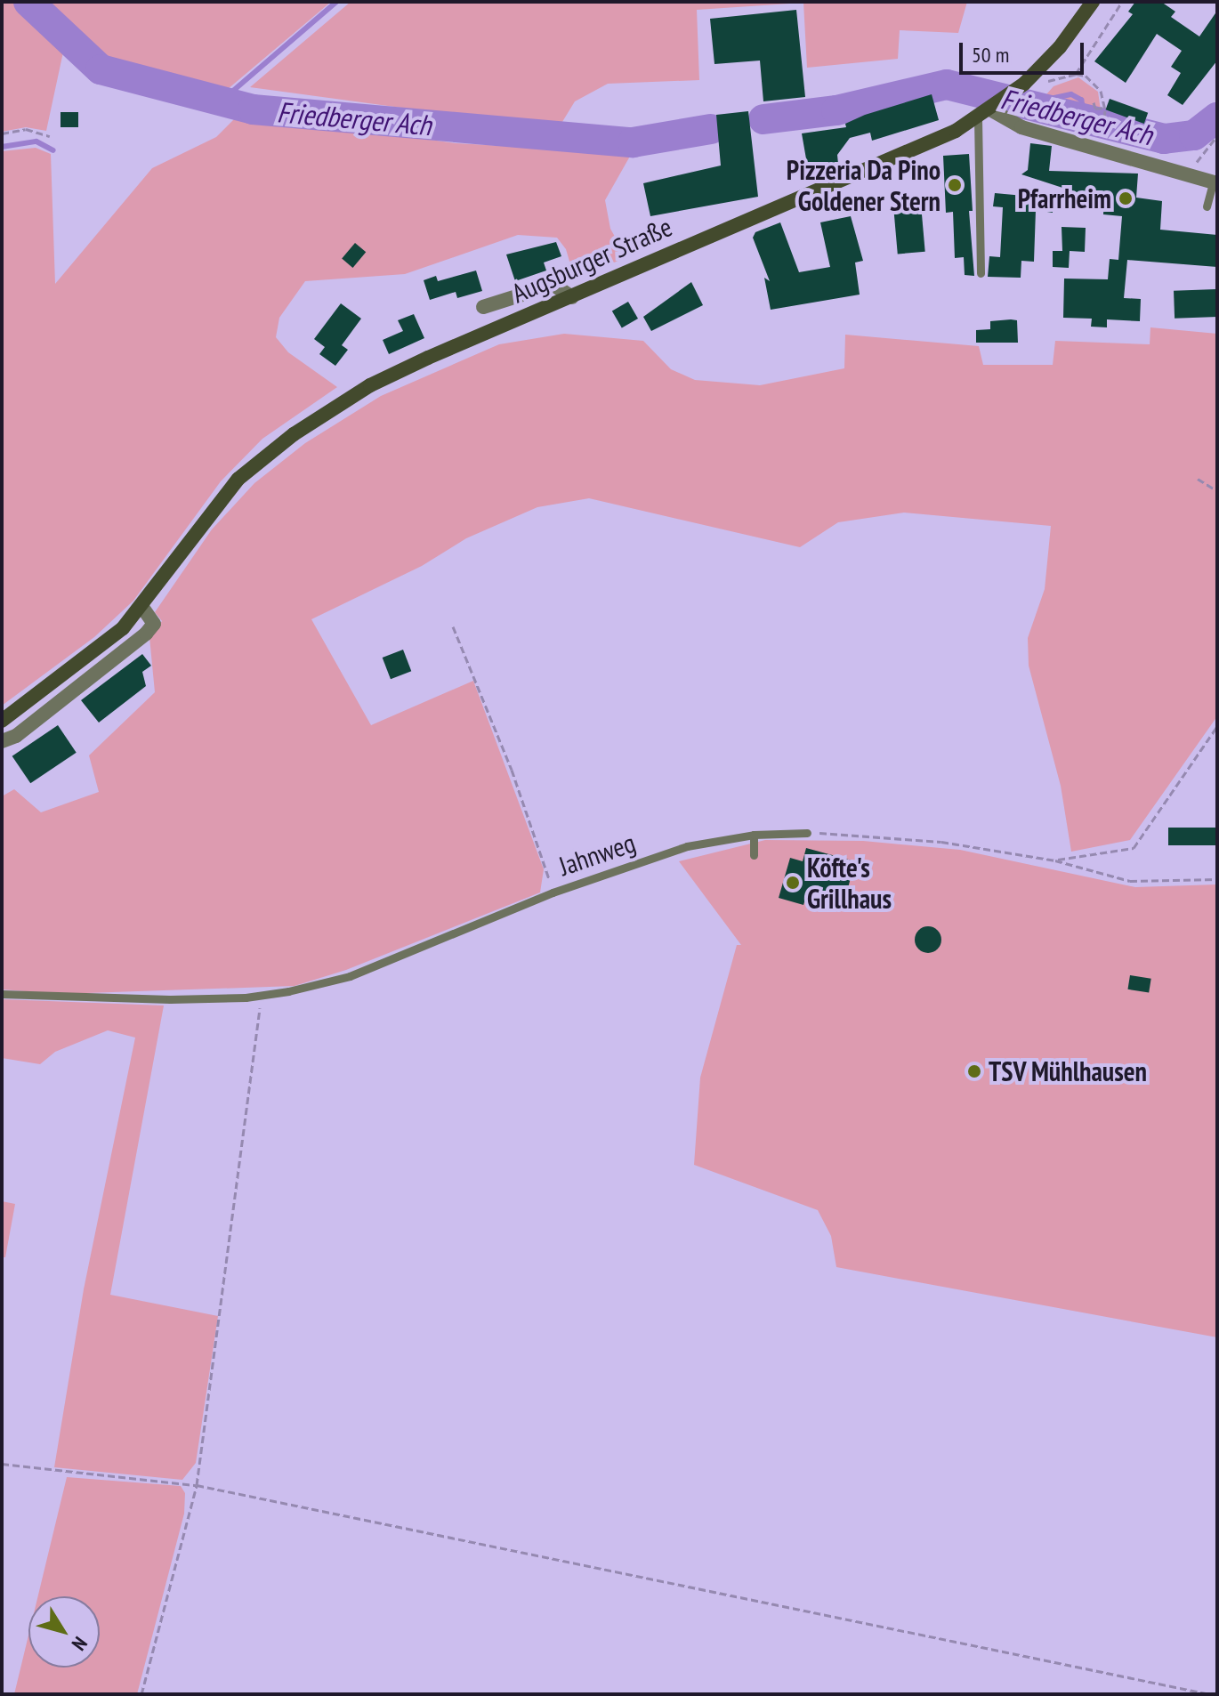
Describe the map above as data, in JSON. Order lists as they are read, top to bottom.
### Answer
{
  "streets": {
    "main road": ["Augsburger Straße"],
    "lane": ["Jahnweg"]
  },
  "water": ["Friedberger Ach"],
  "places": [
    "Pizzeria Da Pino Goldener Stern",
    "Pfarrheim",
    "Köfte's Grillhaus",
    "TSV Mühlhausen"
  ],
  "scale_bar": "50 m",
  "north": "bottom right"
}
